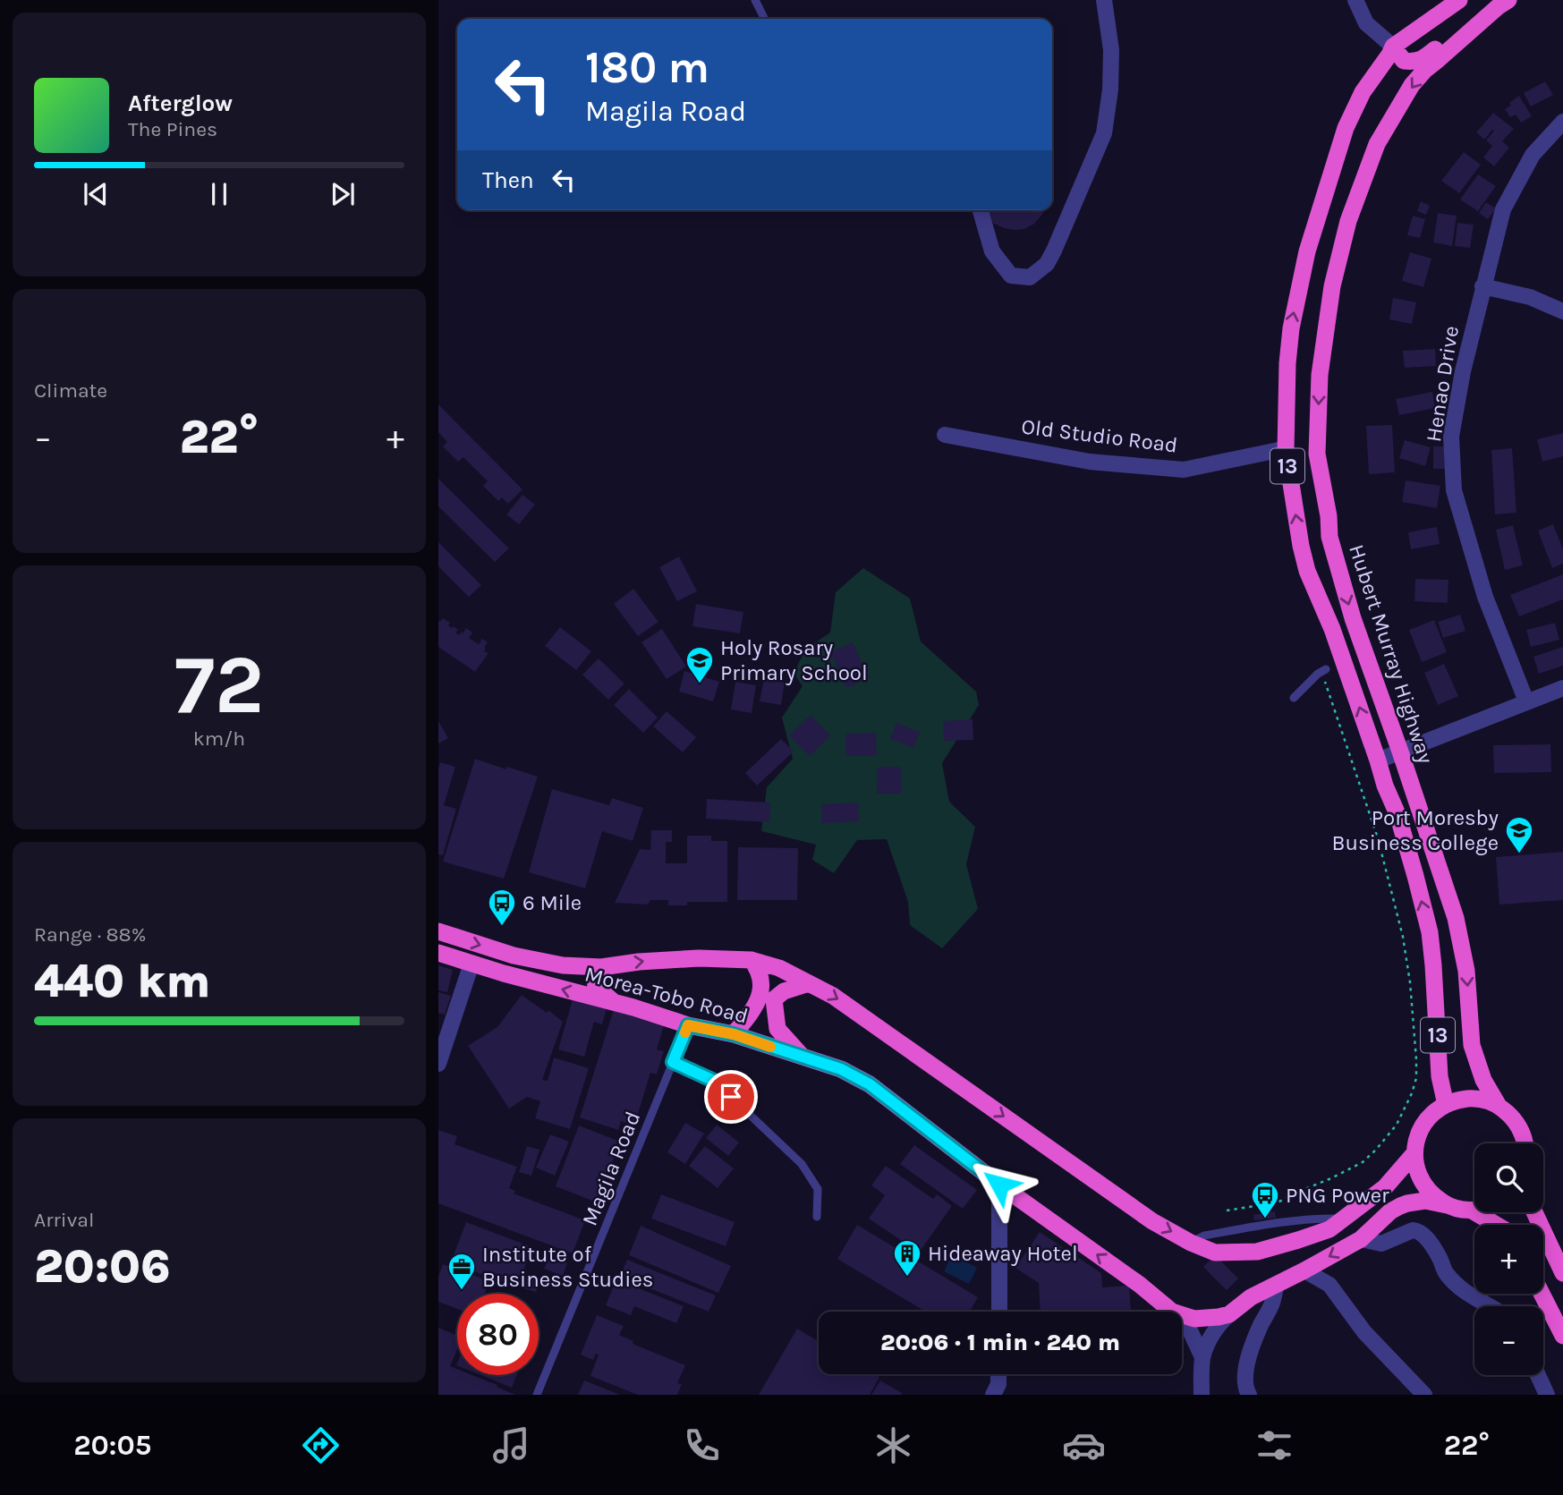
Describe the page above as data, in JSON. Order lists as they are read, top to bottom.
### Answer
{
  "streets": {
    "highway": ["13", "Hubert Murray Highway", "Morea-Tobo Road"],
    "street": ["Henao Drive", "Old Studio Road"],
    "lane": ["Magila Road"]
  },
  "crossings": [
    ["Old Studio Road", "Hubert Murray Highway"],
    ["Morea-Tobo Road", "Magila Road"]
  ],
  "places": {
    "school or university": ["Holy Rosary Primary School", "Port Moresby Business College"],
    "bus stop": ["6 Mile", "PNG Power"],
    "building": ["Hideaway Hotel"],
    "office": ["Institute of Business Studies"]
  },
  "page": {
    "turn": ["180 m", "Magila Road"],
    "song": ["Afterglow", "The Pines"],
    "then": "Then",
    "tile": [
      "Climate",
      ["72", "km/h"],
      ["Range · 88%", "440 km"],
      ["Arrival", "20:06"]
    ],
    "heat": ["−", "22°", "+"],
    "map_buttons": ["+", "−"],
    "limit": "80",
    "trip": "20:06 · 1 min · 240 m",
    "tabs": ["20:05", "22°"]
  }
}
